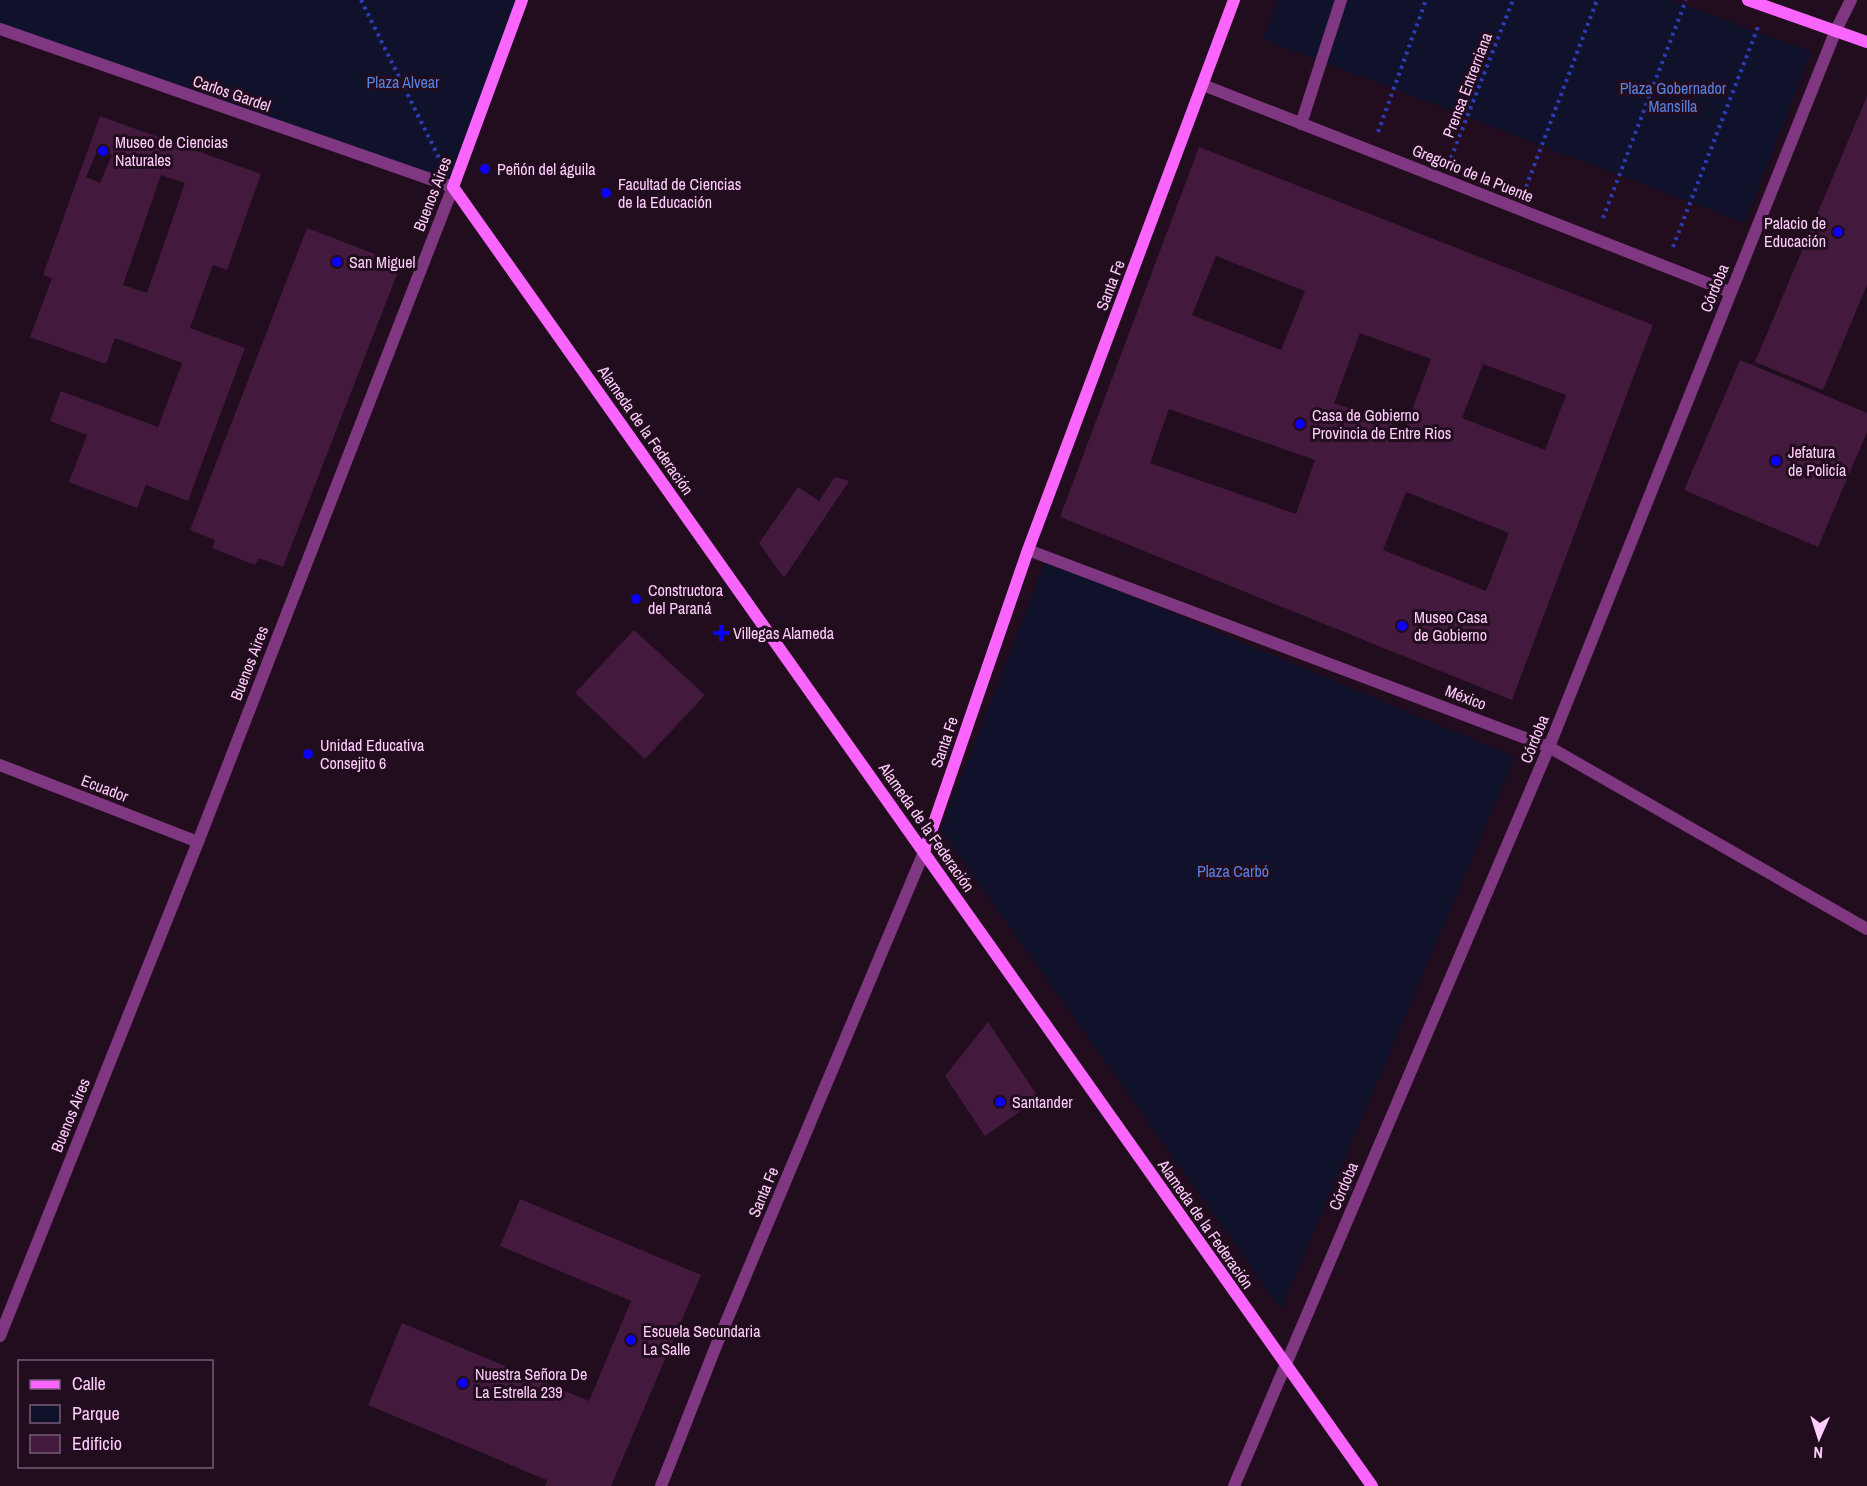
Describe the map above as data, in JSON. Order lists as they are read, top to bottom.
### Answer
{
  "streets": {
    "street": [
      "Carlos Gardel",
      "Gregorio de la Puente",
      "Buenos Aires",
      "Santa Fe",
      "Córdoba",
      "Alameda de la Federación",
      "México",
      "Ecuador"
    ],
    "path": ["Prensa Entrerriana"]
  },
  "crossings": [
    ["Prensa Entrerriana", "Gregorio de la Puente"],
    ["Carlos Gardel", "Buenos Aires"],
    ["Carlos Gardel", "Alameda de la Federación"],
    ["Gregorio de la Puente", "Santa Fe"],
    ["Gregorio de la Puente", "Córdoba"],
    ["Buenos Aires", "Alameda de la Federación"],
    ["Buenos Aires", "Ecuador"],
    ["Santa Fe", "Alameda de la Federación"],
    ["Santa Fe", "México"],
    ["Córdoba", "Alameda de la Federación"],
    ["Córdoba", "México"]
  ],
  "parks": ["Plaza Alvear", "Plaza Gobernador Mansilla", "Plaza Carbó"],
  "places": {
    "other": [
      "Museo de Ciencias Naturales",
      "Peñón del águila",
      "Facultad de Ciencias de la Educación",
      "Palacio de Educación",
      "San Miguel",
      "Casa de Gobierno Provincia de Entre Rios",
      "Jefatura de Policía",
      "Constructora del Paraná",
      "Museo Casa de Gobierno",
      "Unidad Educativa Consejito 6",
      "Santander",
      "Escuela Secundaria La Salle",
      "Nuestra Señora De La Estrella 239"
    ],
    "health": ["Villegas Alameda"]
  },
  "legend": ["Calle", "Parque", "Edificio"],
  "north": "bottom"
}
